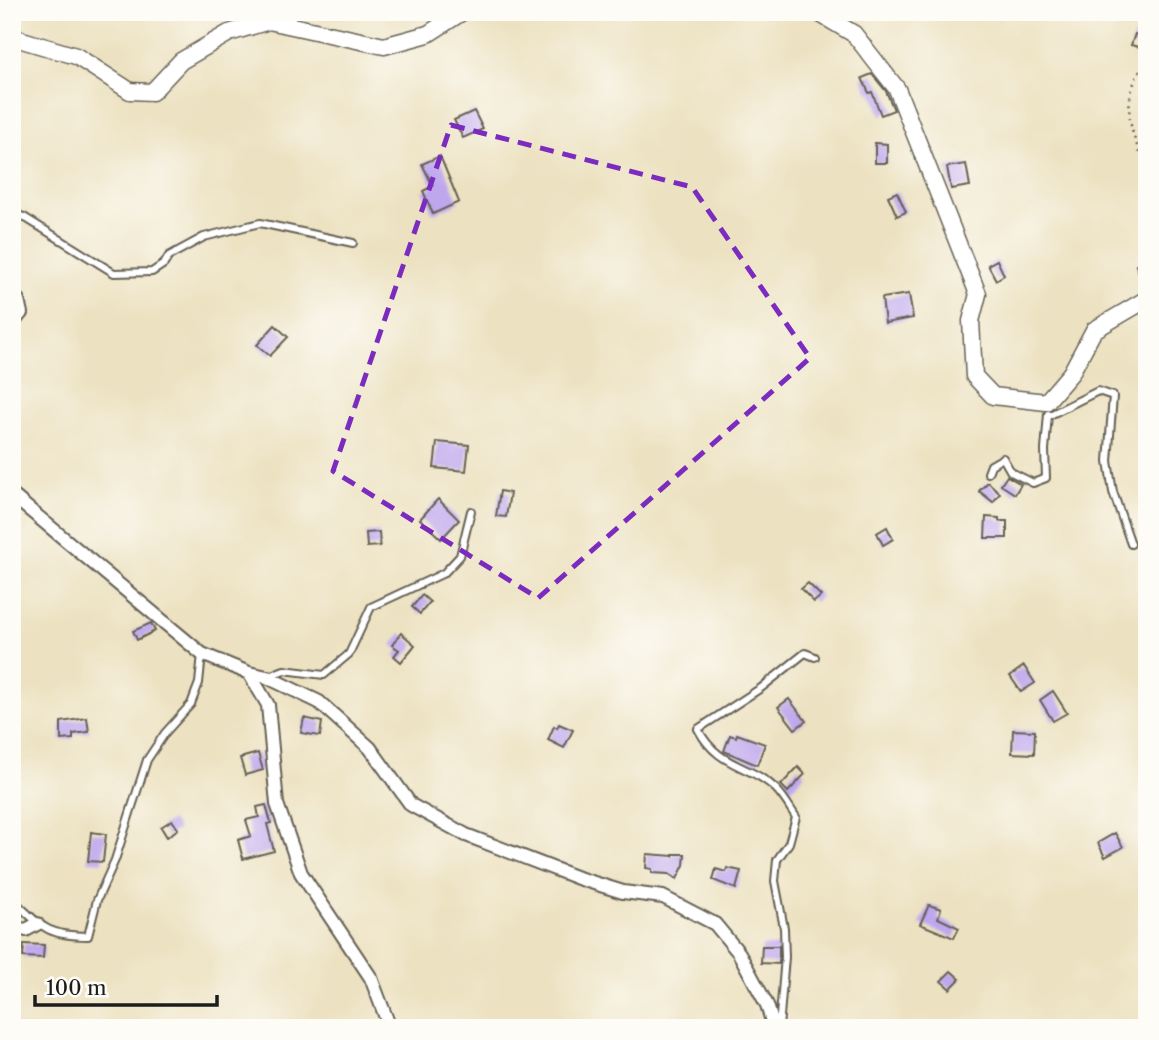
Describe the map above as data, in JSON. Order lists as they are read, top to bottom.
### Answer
{
  "scale_bar": "100 m"
}
